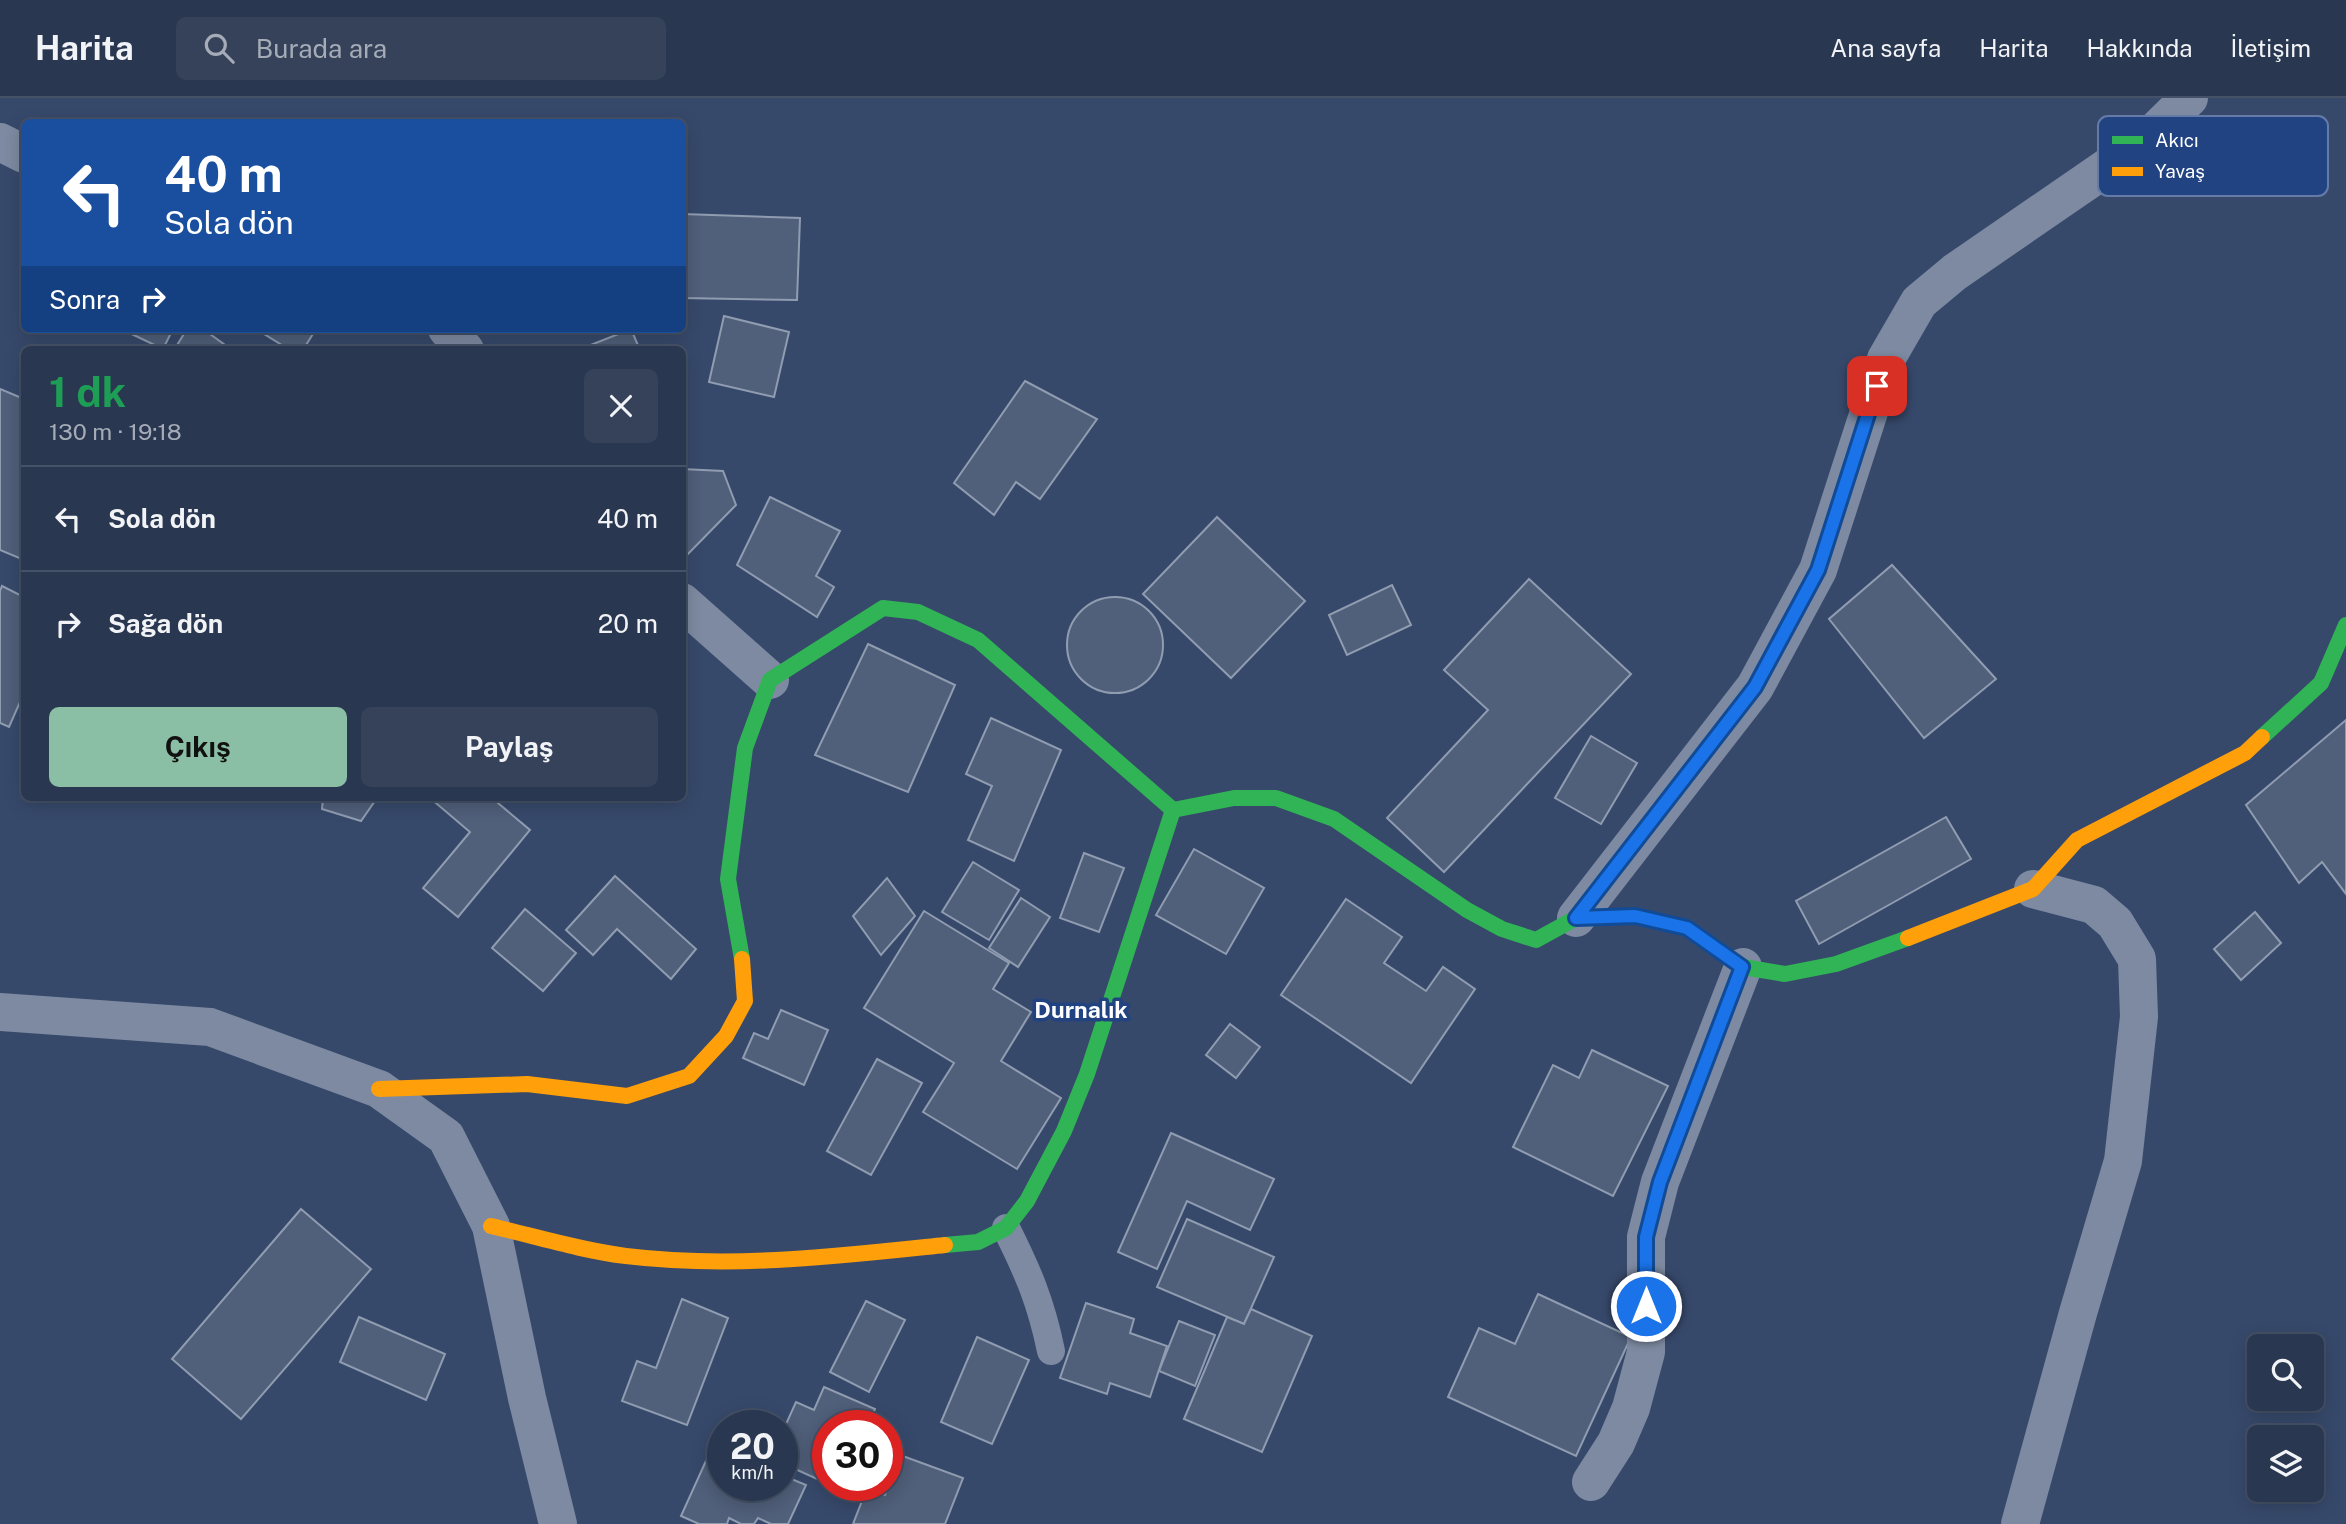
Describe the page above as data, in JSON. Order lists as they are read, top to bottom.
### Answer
{
  "districts": ["Durnalık"],
  "legend": ["Akıcı", "Yavaş"],
  "page": {
    "header": "Harita",
    "search": "Burada ara",
    "nav": [
      "Ana sayfa",
      "Harita",
      "Hakkında",
      "İletişim"
    ],
    "turn": ["40 m", "Sola dön"],
    "then": "Sonra",
    "heading": ["1 dk", "130 m · 19:18"],
    "list": [
      {
        "name": "Sola dön",
        "value": "40 m"
      },
      {
        "name": "Sağa dön",
        "value": "20 m"
      }
    ],
    "buttons": ["Çıkış", "Paylaş"],
    "speed": "20 km/h",
    "limit": "30"
  }
}
